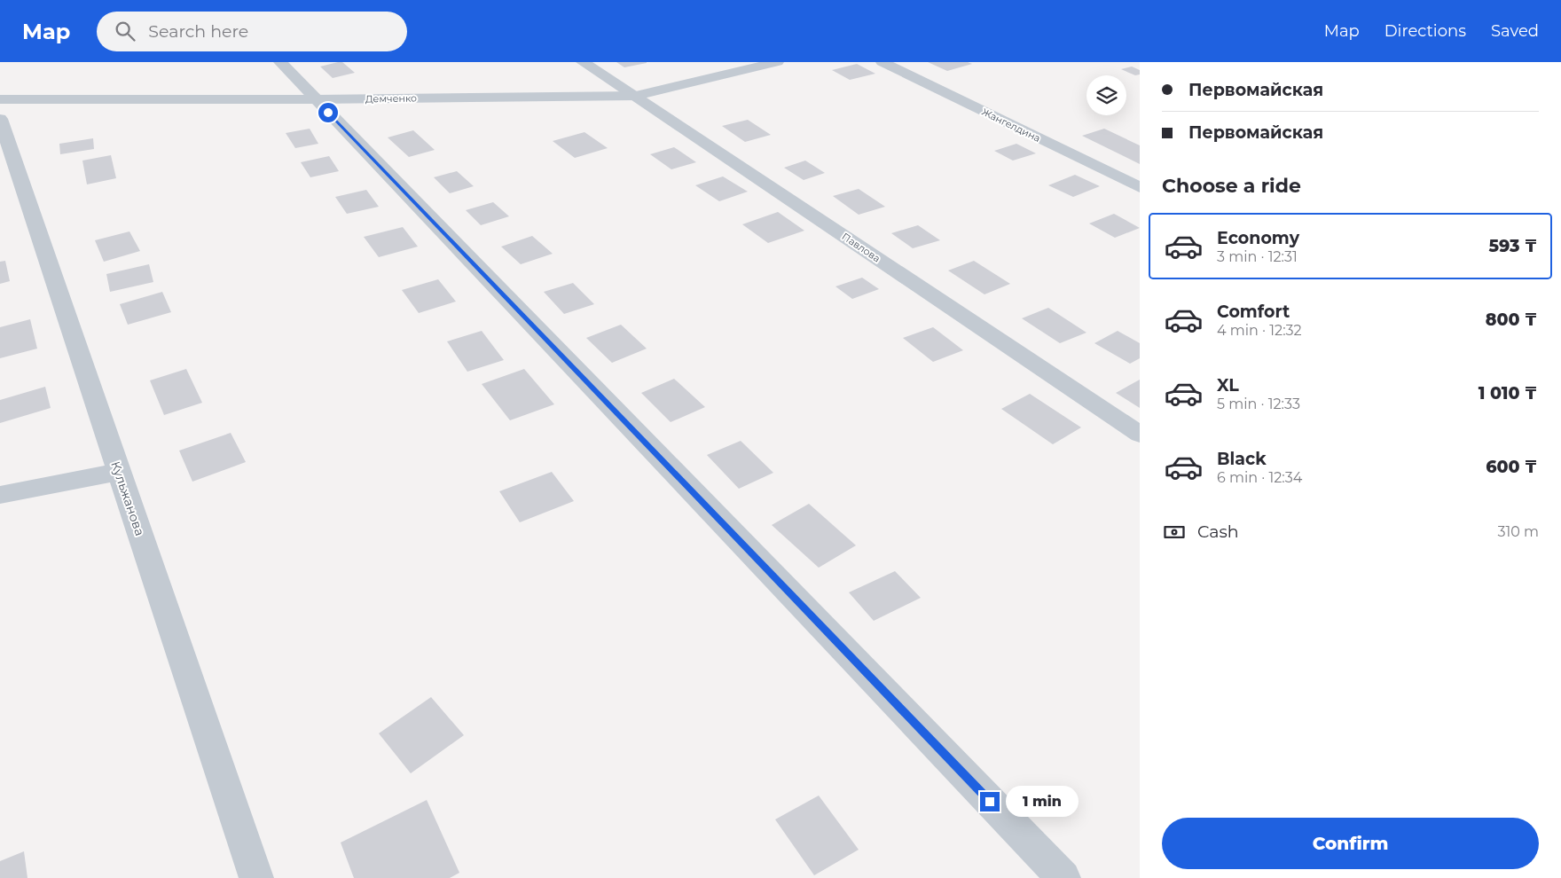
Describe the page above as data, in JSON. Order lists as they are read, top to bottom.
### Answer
{
  "streets": {
    "street": [
      "Демченко",
      "Жангелдина",
      "Павлова",
      "Кульжанова"
    ]
  },
  "crossings": [
    ["Демченко", "Павлова"]
  ],
  "page": {
    "header": "Map",
    "search": "Search here",
    "nav": ["Map", "Directions", "Saved"],
    "banner": ["Первомайская", "Первомайская"],
    "heading": "Choose a ride",
    "list": [
      {
        "name": "Economy",
        "note": "3 min · 12:31",
        "value": "593 ₸"
      },
      {
        "name": "Comfort",
        "note": "4 min · 12:32",
        "value": "800 ₸"
      },
      {
        "name": "XL",
        "note": "5 min · 12:33",
        "value": "1 010 ₸"
      },
      {
        "name": "Black",
        "note": "6 min · 12:34",
        "value": "600 ₸"
      }
    ],
    "pay": ["Cash", "310 m"],
    "bubble": "1 min",
    "buttons": "Confirm"
  }
}
